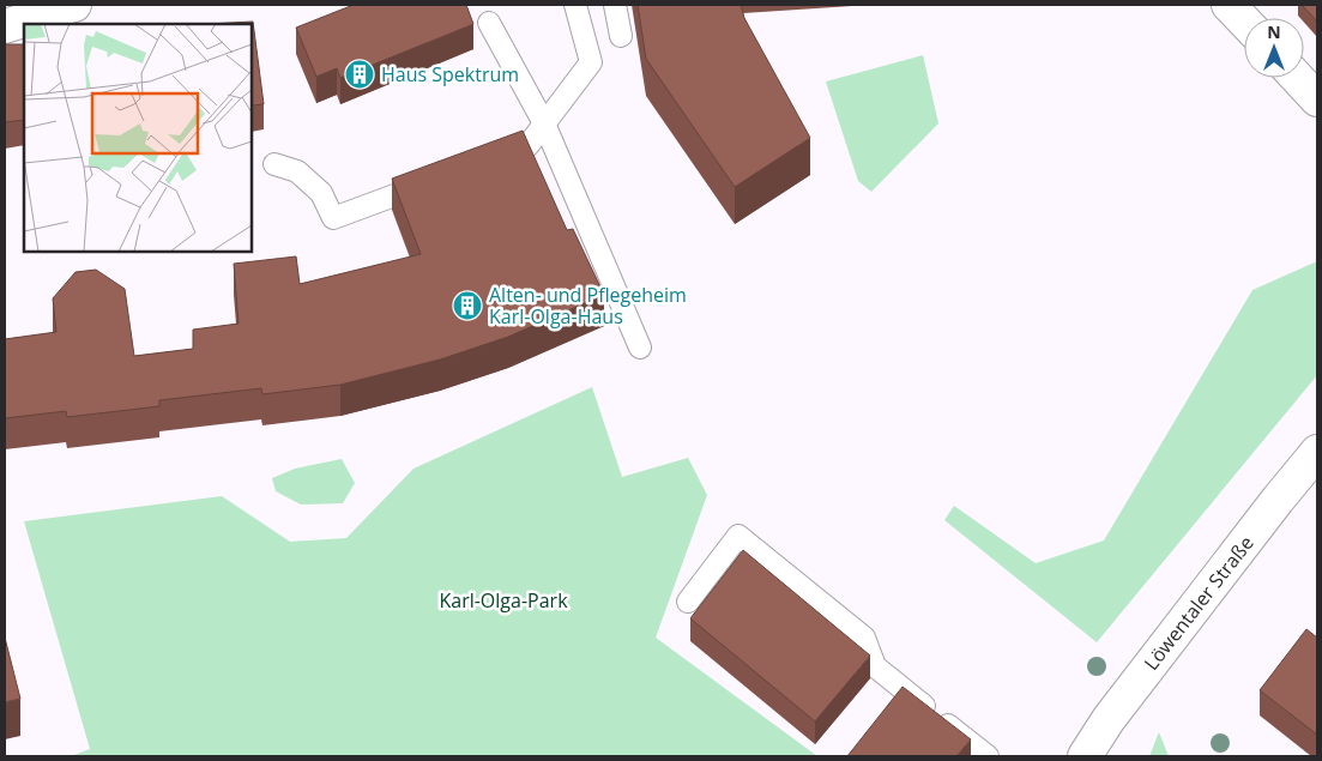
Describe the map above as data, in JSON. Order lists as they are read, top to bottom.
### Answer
{
  "streets": {
    "street": ["Löwentaler Straße"]
  },
  "parks": ["Karl-Olga-Park"],
  "places": {
    "building": ["Haus Spektrum", "Alten- und Pflegeheim Karl-Olga-Haus"]
  },
  "north": "top"
}
